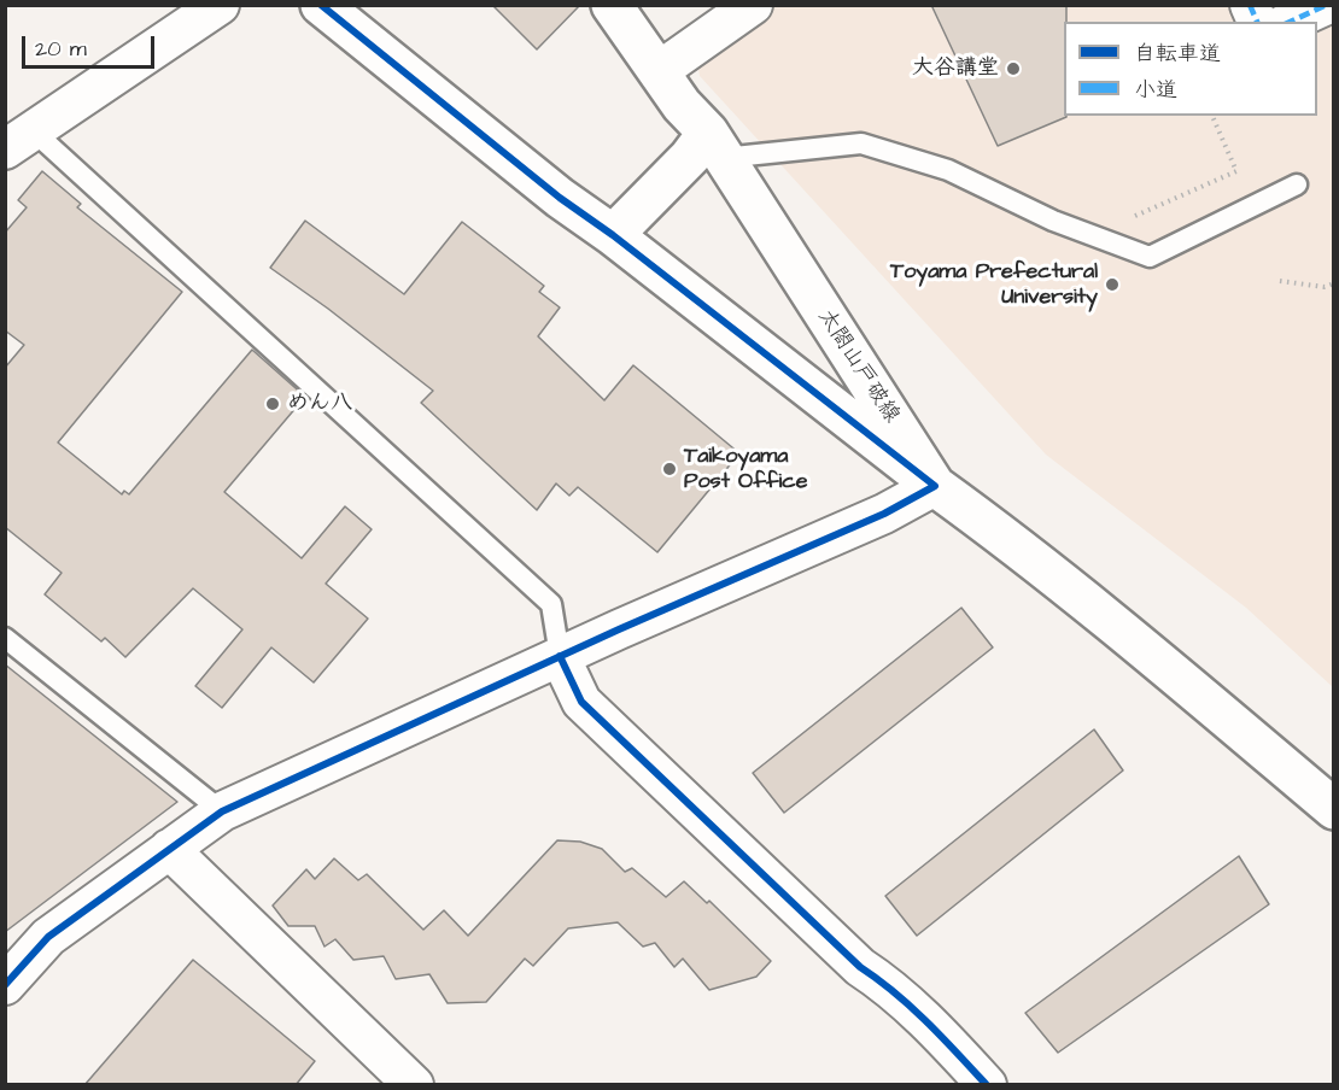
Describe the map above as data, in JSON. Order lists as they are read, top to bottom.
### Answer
{
  "streets": {
    "main road": ["太閤山戸破線"]
  },
  "places": [
    "大谷講堂",
    "Toyama Prefectural University",
    "めん八",
    "Taikoyama Post Office"
  ],
  "legend": ["自転車道", "小道"],
  "scale_bar": "20 m"
}
